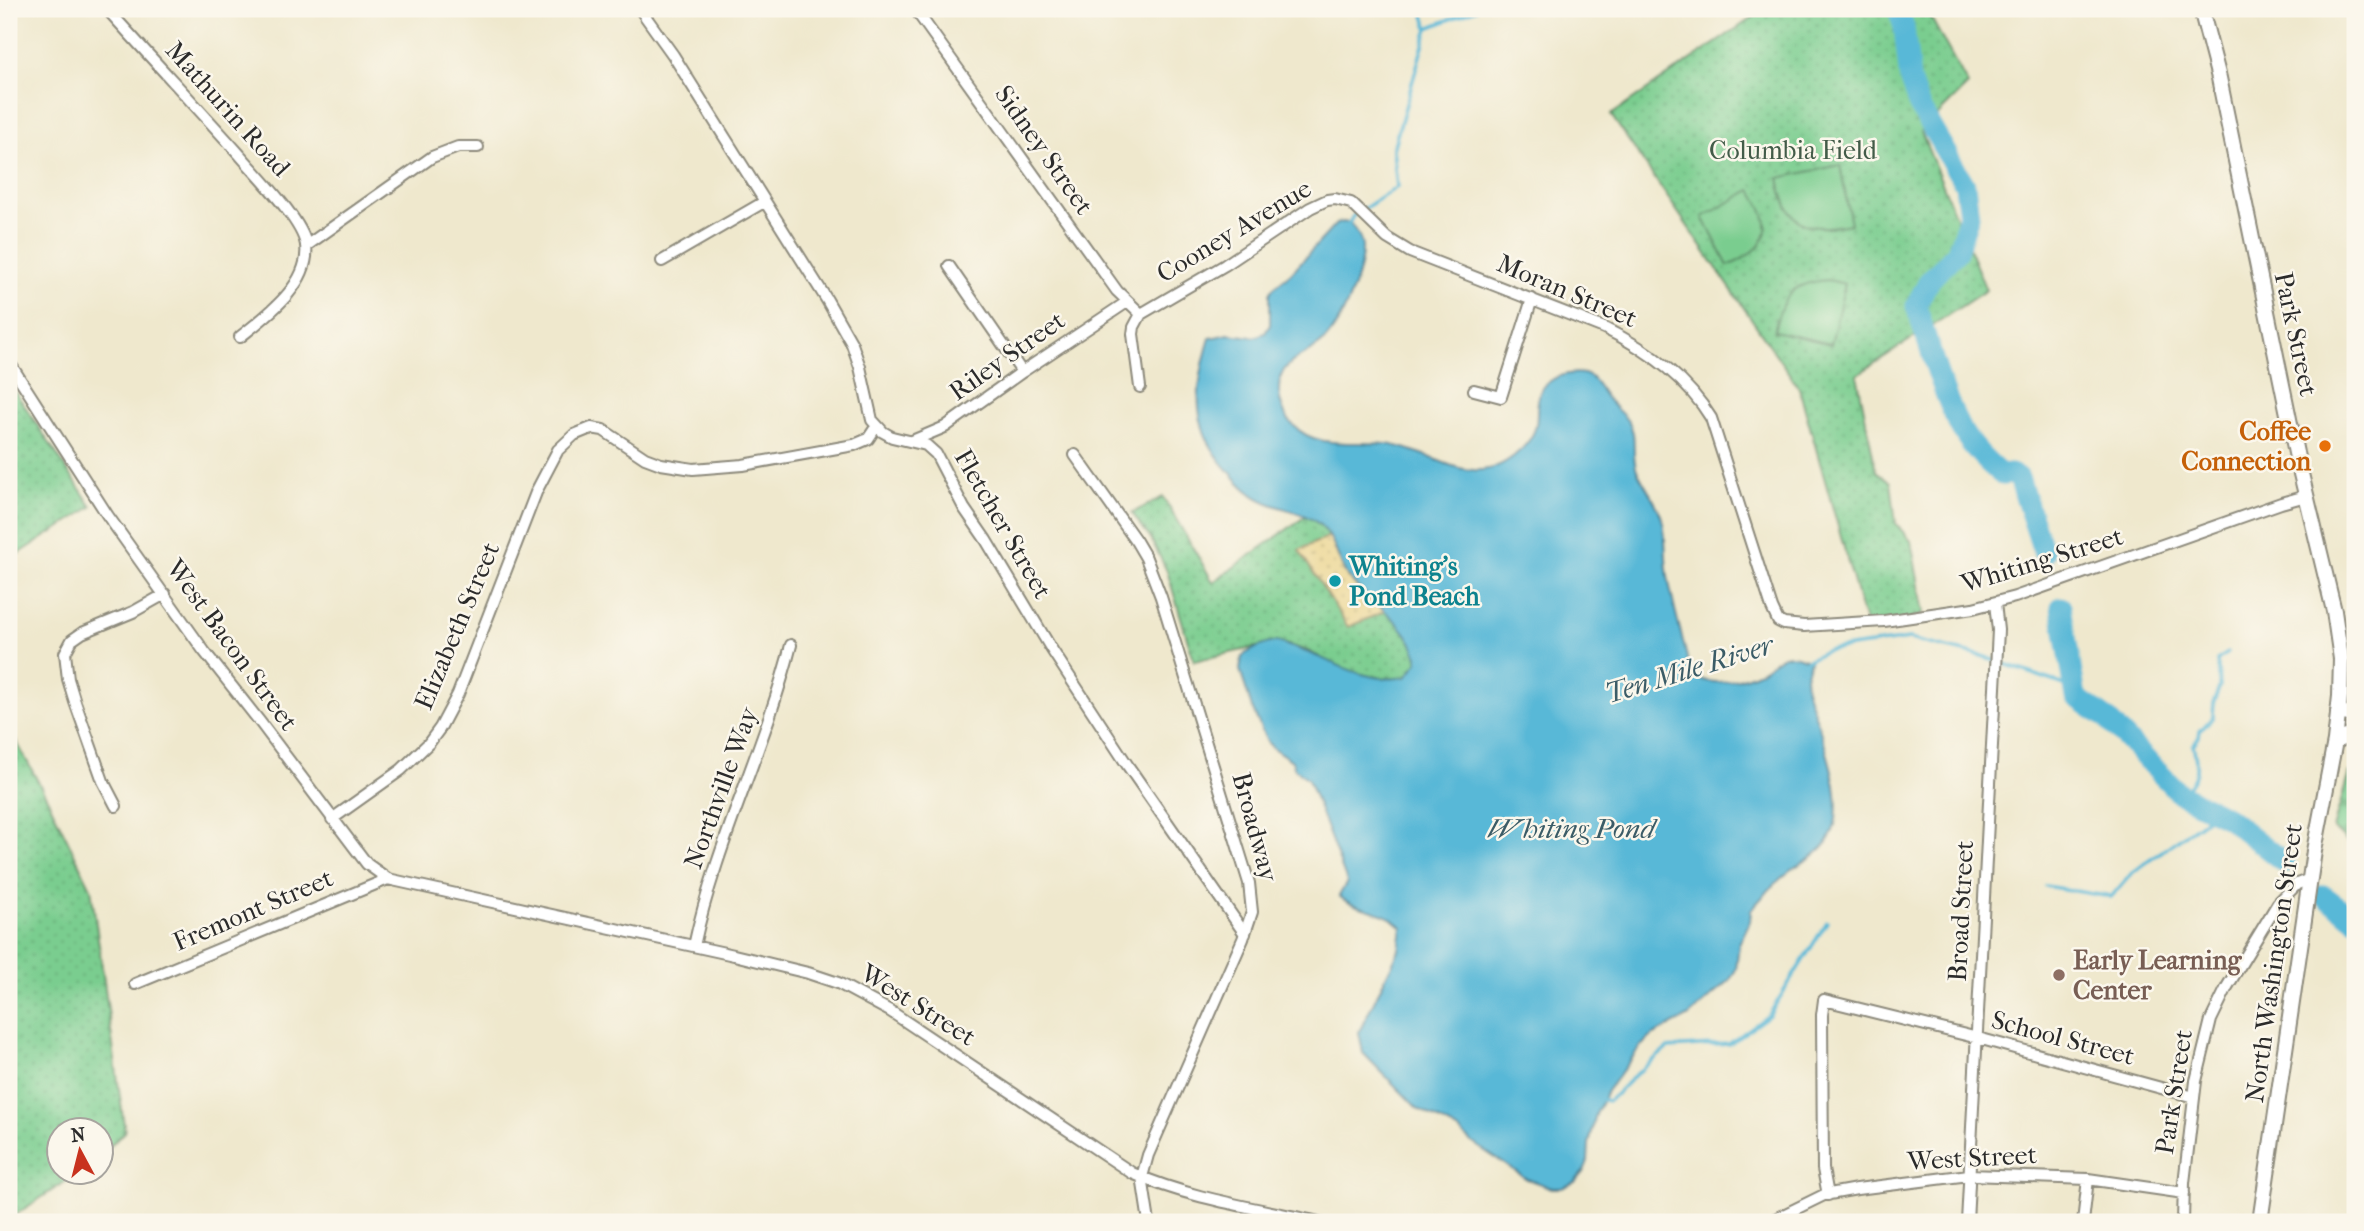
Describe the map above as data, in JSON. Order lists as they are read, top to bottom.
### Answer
{
  "streets": {
    "main road": ["Park Street", "North Washington Street"],
    "street": [
      "Mathurin Road",
      "Sidney Street",
      "Cooney Avenue",
      "Moran Street",
      "Riley Street",
      "Fletcher Street",
      "Whiting Street",
      "Elizabeth Street",
      "West Bacon Street",
      "Northville Way",
      "Broadway",
      "Fremont Street",
      "Broad Street",
      "West Street",
      "School Street"
    ]
  },
  "crossings": [
    ["Sidney Street", "Cooney Avenue"],
    ["Sidney Street", "Riley Street"],
    ["Cooney Avenue", "Moran Street"],
    ["Moran Street", "Whiting Street"],
    ["Park Street", "Whiting Street"],
    ["Park Street", "North Washington Street"],
    ["Park Street", "West Street"],
    ["Park Street", "School Street"],
    ["Riley Street", "Fletcher Street"],
    ["Fletcher Street", "Elizabeth Street"],
    ["Fletcher Street", "Broadway"],
    ["Whiting Street", "Broad Street"],
    ["Elizabeth Street", "West Bacon Street"],
    ["West Bacon Street", "Fremont Street"],
    ["West Bacon Street", "West Street"],
    ["Northville Way", "West Street"],
    ["Broadway", "West Street"],
    ["Broad Street", "West Street"],
    ["Broad Street", "School Street"],
    ["West Street", "School Street"]
  ],
  "water": ["Ten Mile River", "Whiting Pond"],
  "parks": ["Columbia Field"],
  "places": ["Coffee Connection", "Whiting's Pond Beach", "Early Learning Center"],
  "north": "top"
}
